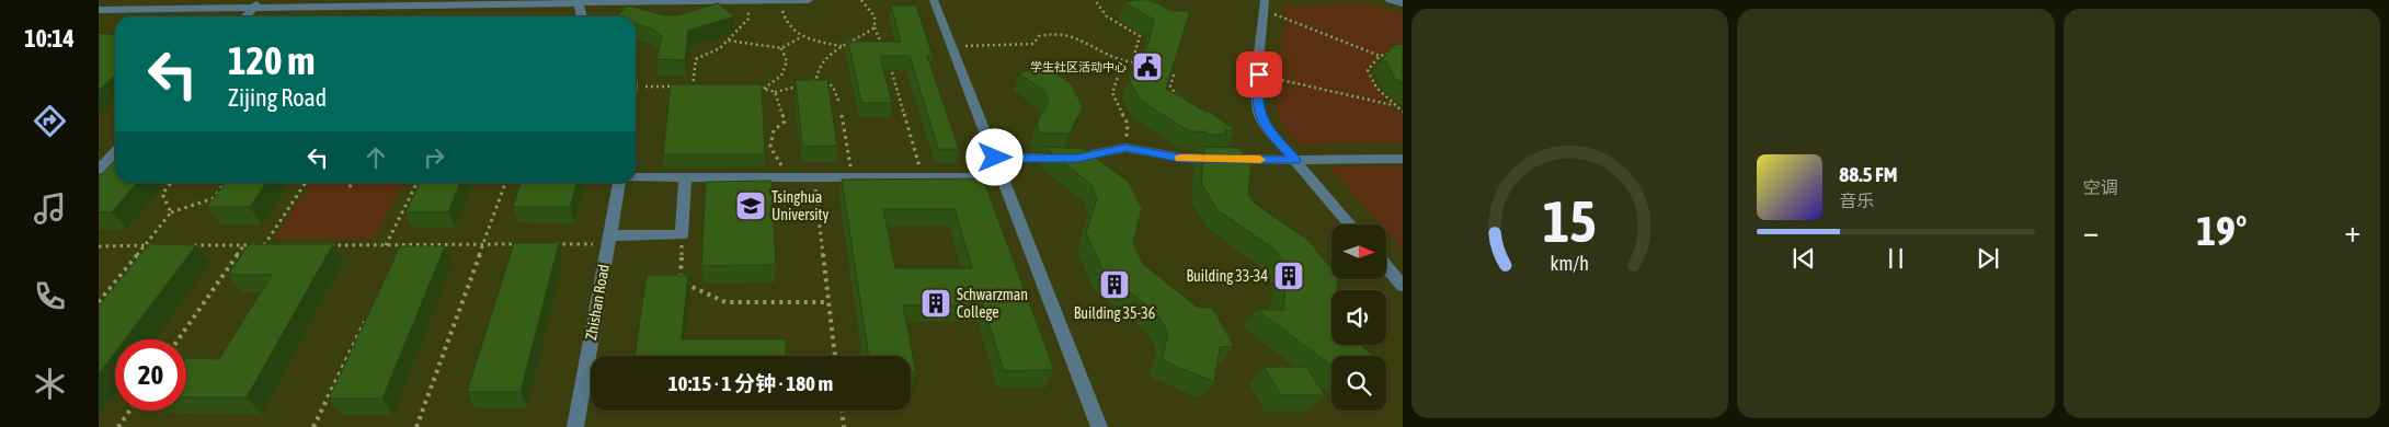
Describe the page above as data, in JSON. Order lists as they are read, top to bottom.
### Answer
{
  "streets": {
    "street": ["Zhishan Road"]
  },
  "places": {
    "public building": ["学生社区活动中心"],
    "school or university": ["Tsinghua University"],
    "building": ["Building 33-34", "Building 35-36", "Schwarzman College"]
  },
  "north": "right",
  "page": {
    "tabs": "10:14",
    "tile": "空调",
    "turn": ["120 m", "Zijing Road"],
    "song": ["88.5 FM", "音乐"],
    "heat": ["−", "19°", "+"],
    "limit": "20",
    "trip": "10:15 · 1 分钟 · 180 m",
    "gauge": ["15", "km/h"]
  }
}
